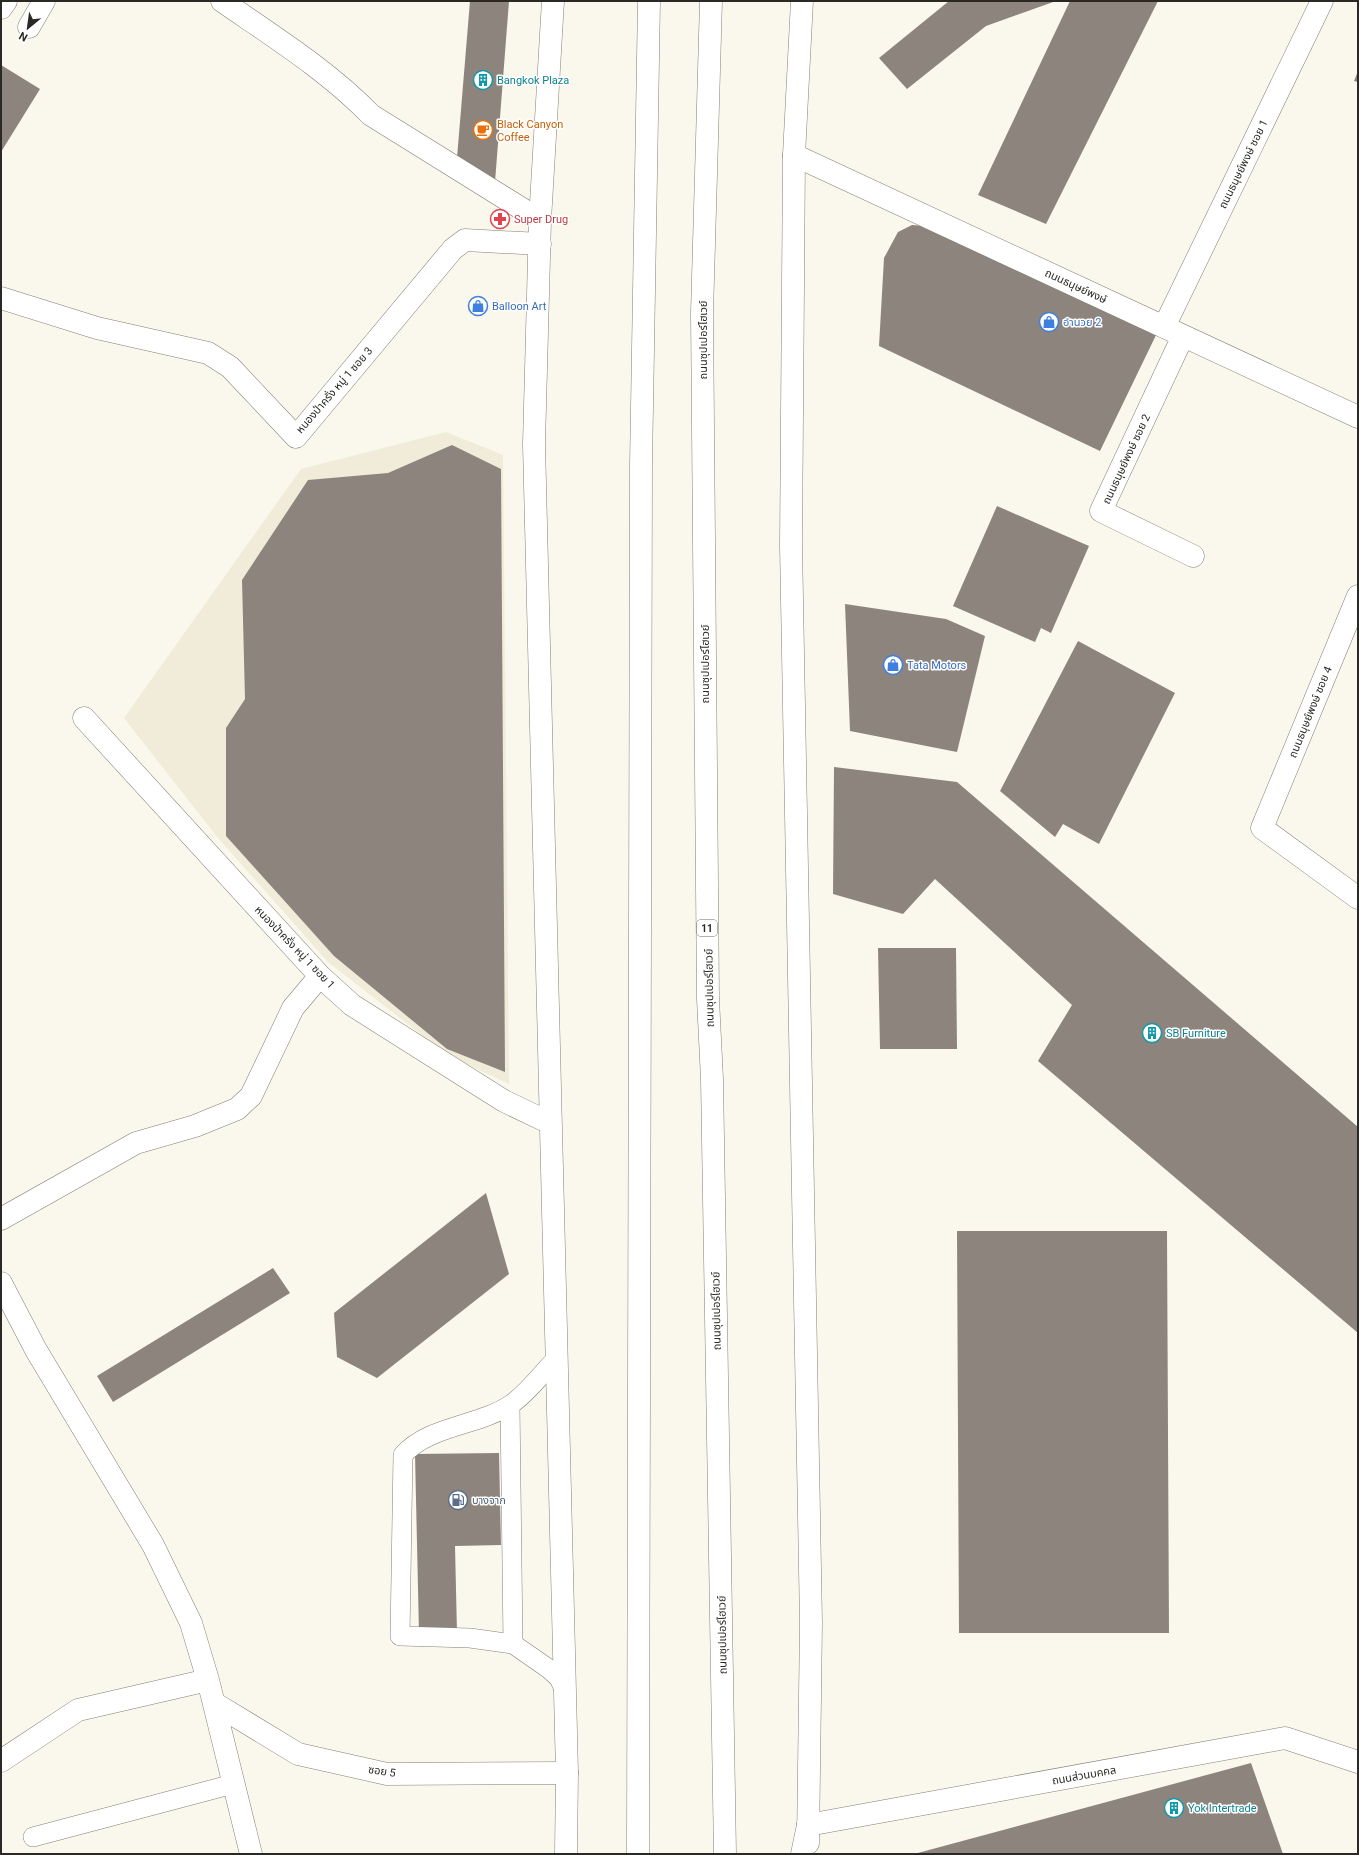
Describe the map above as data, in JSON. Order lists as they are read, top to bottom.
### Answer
{
  "streets": {
    "main road": [
      "ถนนธนุษย์พงษ์ ซอย 1",
      "ถนนธนุษย์พงษ์",
      "ถนนซุปเปอร์ไฮเวย์",
      "หนองป่าครั่ง หมู่ 1 ซอย 3",
      "ถนนธนุษย์พงษ์ ซอย 2",
      "ถนนธนุษย์พงษ์ ซอย 4",
      "11",
      "หนองป่าครั่ง หมู่ 1 ซอย 1",
      "ซอย 5",
      "ถนนส่วนบคคล"
    ]
  },
  "crossings": [
    ["ถนนธนุษย์พงษ์ ซอย 1", "ถนนธนุษย์พงษ์"],
    ["ถนนธนุษย์พงษ์ ซอย 1", "ถนนธนุษย์พงษ์ ซอย 2"],
    ["ถนนธนุษย์พงษ์", "ถนนธนุษย์พงษ์ ซอย 2"]
  ],
  "places": {
    "building": ["Bangkok Plaza", "SB Furniture", "Yok Intertrade"],
    "cafe": ["Black Canyon Coffee"],
    "pharmacy": ["Super Drug"],
    "shop": ["Balloon Art", "อำนวย 2", "Tata Motors"],
    "fuel station": ["บางจาก"]
  },
  "north": "bottom left"
}
